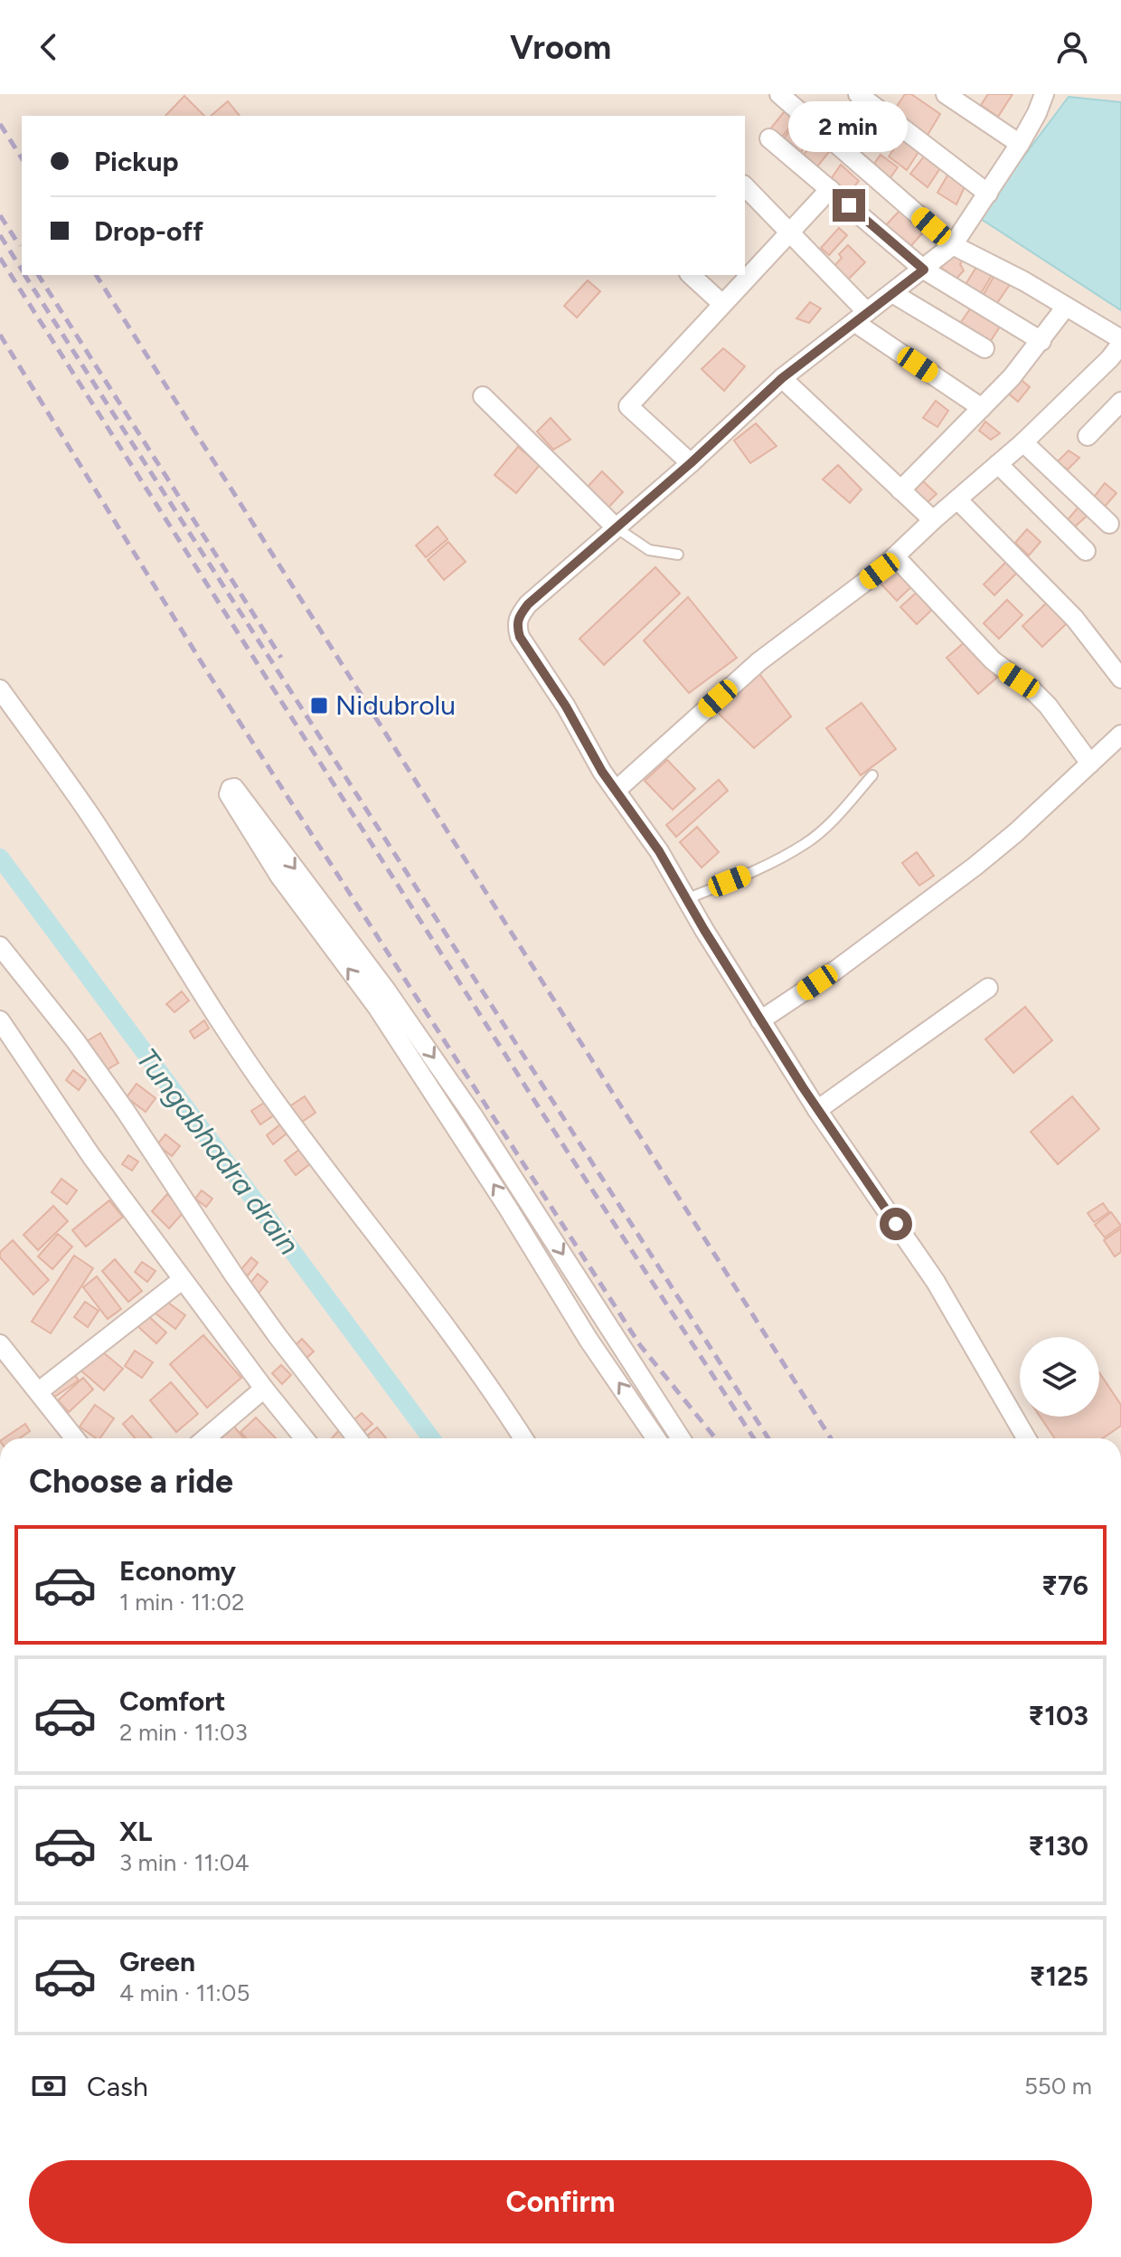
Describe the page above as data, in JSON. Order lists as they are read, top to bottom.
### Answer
{
  "water": ["Tungabhadra drain"],
  "places": {
    "transit": ["Nidubrolu"]
  },
  "page": {
    "header": "Vroom",
    "bubble": "2 min",
    "banner": ["Pickup", "Drop-off"],
    "heading": "Choose a ride",
    "list": [
      {
        "name": "Economy",
        "note": "1 min · 11:02",
        "value": "₹76"
      },
      {
        "name": "Comfort",
        "note": "2 min · 11:03",
        "value": "₹103"
      },
      {
        "name": "XL",
        "note": "3 min · 11:04",
        "value": "₹130"
      },
      {
        "name": "Green",
        "note": "4 min · 11:05",
        "value": "₹125"
      }
    ],
    "pay": ["Cash", "550 m"],
    "buttons": "Confirm"
  }
}
